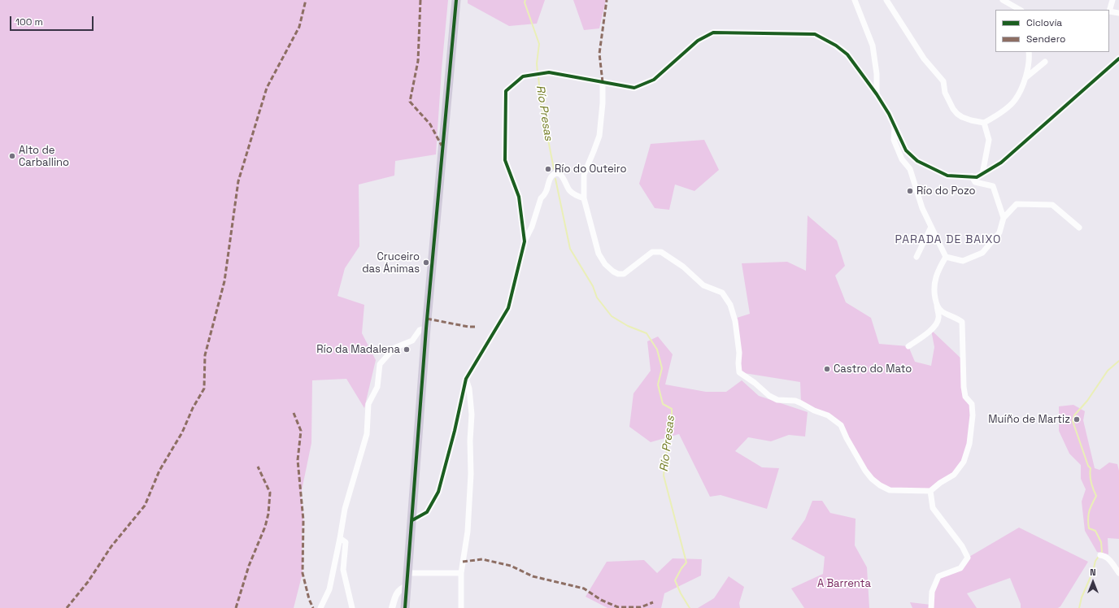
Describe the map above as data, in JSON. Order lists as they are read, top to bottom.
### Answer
{
  "districts": ["PARADA DE BAIXO"],
  "water": ["Río Presas"],
  "parks": ["A Barrenta"],
  "places": [
    "Alto de Carballino",
    "Río do Outeiro",
    "Río do Pozo",
    "Cruceiro das Ánimas",
    "Río da Madalena",
    "Castro do Mato",
    "Muíño de Martiz"
  ],
  "legend": ["Ciclovía", "Sendero"],
  "scale_bar": "100 m",
  "north": "top"
}
